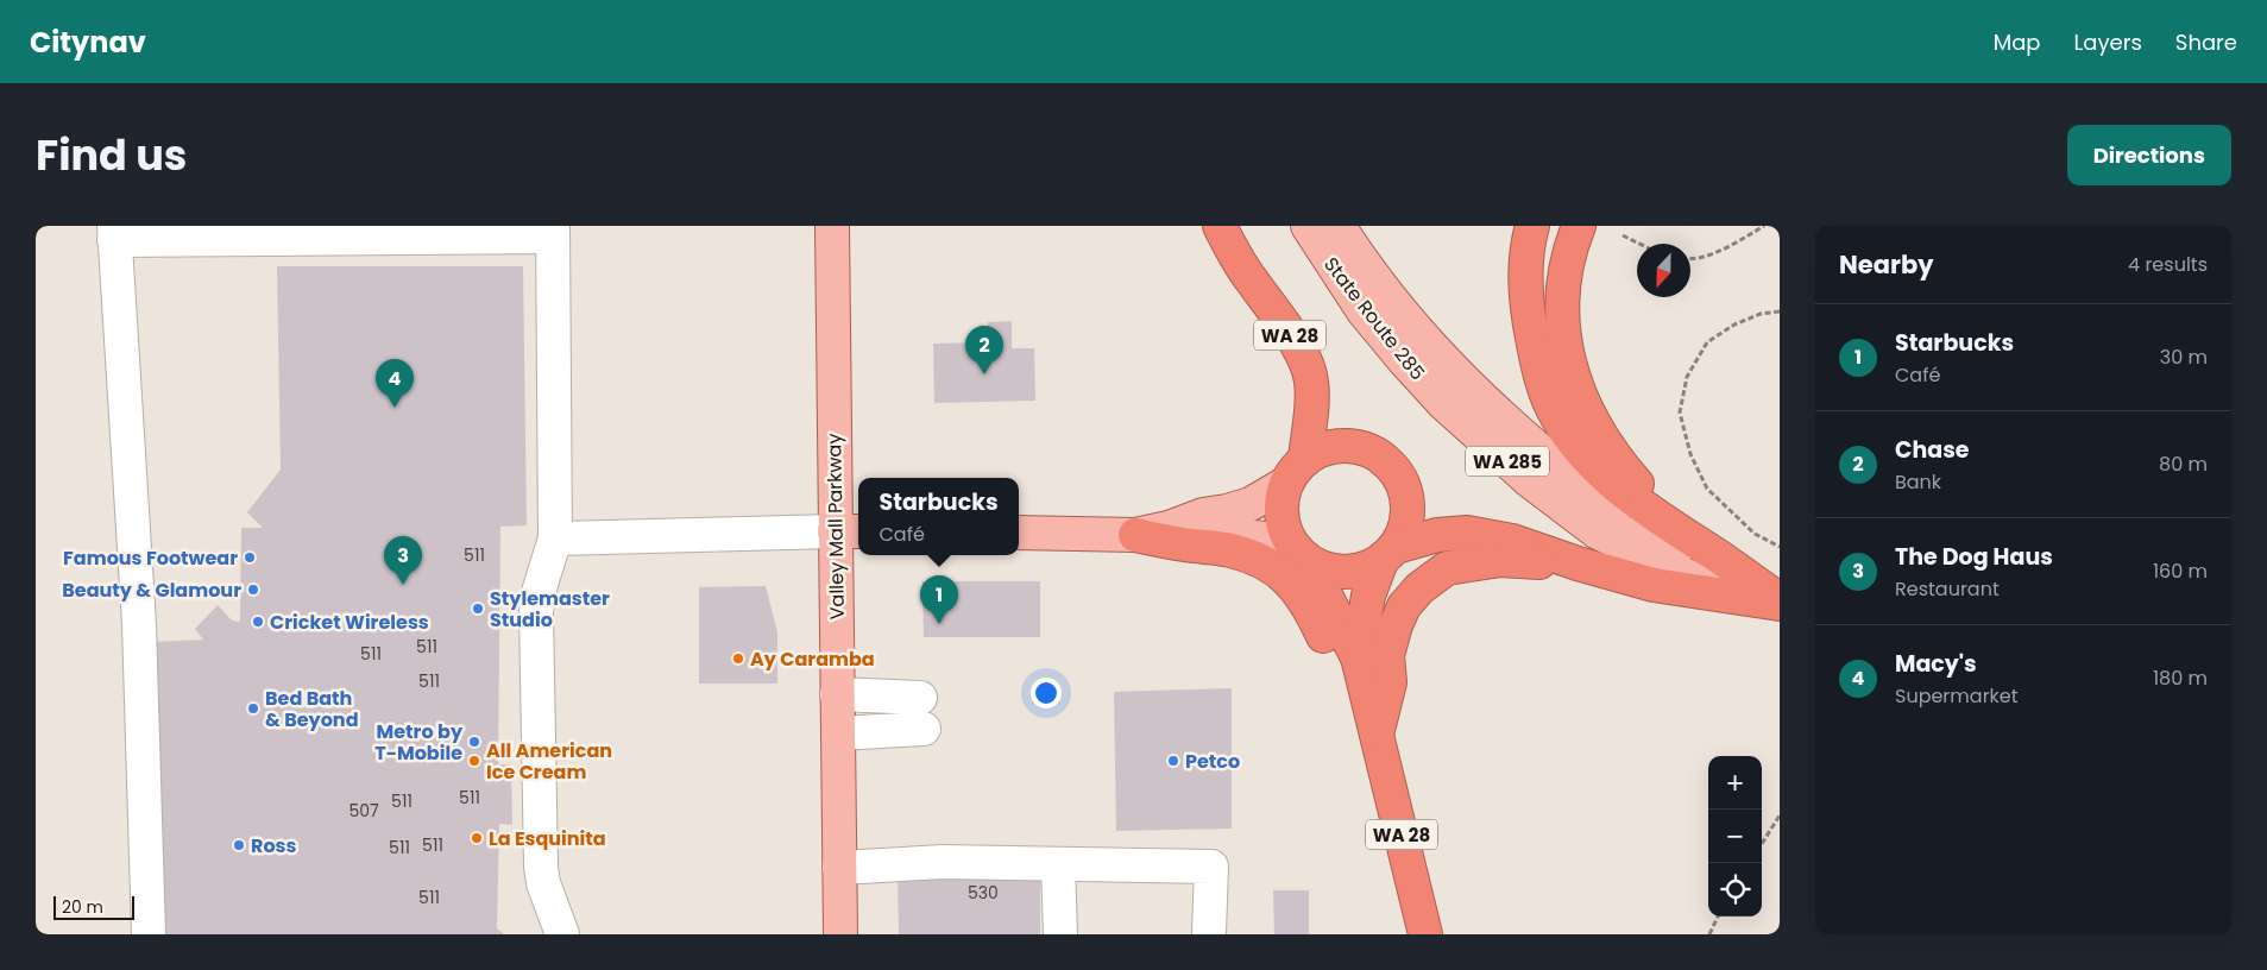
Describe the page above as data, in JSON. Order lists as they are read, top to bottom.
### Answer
{
  "streets": {
    "highway": ["WA 28"],
    "main road": ["State Route 285", "WA 285", "Valley Mall Parkway"]
  },
  "places": [
    "Famous Footwear",
    "Beauty & Glamour",
    "Stylemaster Studio",
    "Cricket Wireless",
    "Ay Caramba",
    "Bed Bath & Beyond",
    "Metro by T-Mobile",
    "All American Ice Cream",
    "Petco",
    "La Esquinita",
    "Ross"
  ],
  "house_numbers": [
    "511",
    "511",
    "511",
    "511",
    "511",
    "511",
    "507",
    "511",
    "511",
    "530",
    "511"
  ],
  "scale_bar": "20 m",
  "north": "bottom",
  "page": {
    "header": "Citynav",
    "nav": ["Map", "Layers", "Share"],
    "title": "Find us",
    "buttons": "Directions",
    "heading": ["Nearby", "4 results"],
    "list": [
      {
        "mark": "1",
        "name": "Starbucks",
        "note": "Café",
        "value": "30 m"
      },
      {
        "mark": "2",
        "name": "Chase",
        "note": "Bank",
        "value": "80 m"
      },
      {
        "mark": "3",
        "name": "The Dog Haus",
        "note": "Restaurant",
        "value": "160 m"
      },
      {
        "mark": "4",
        "name": "Macy's",
        "note": "Supermarket",
        "value": "180 m"
      }
    ],
    "pins": [
      "2",
      "4",
      "3",
      "1"
    ],
    "popup": ["Starbucks", "Café"],
    "map_buttons": ["+", "−"],
    "scale": "20 m"
  }
}
